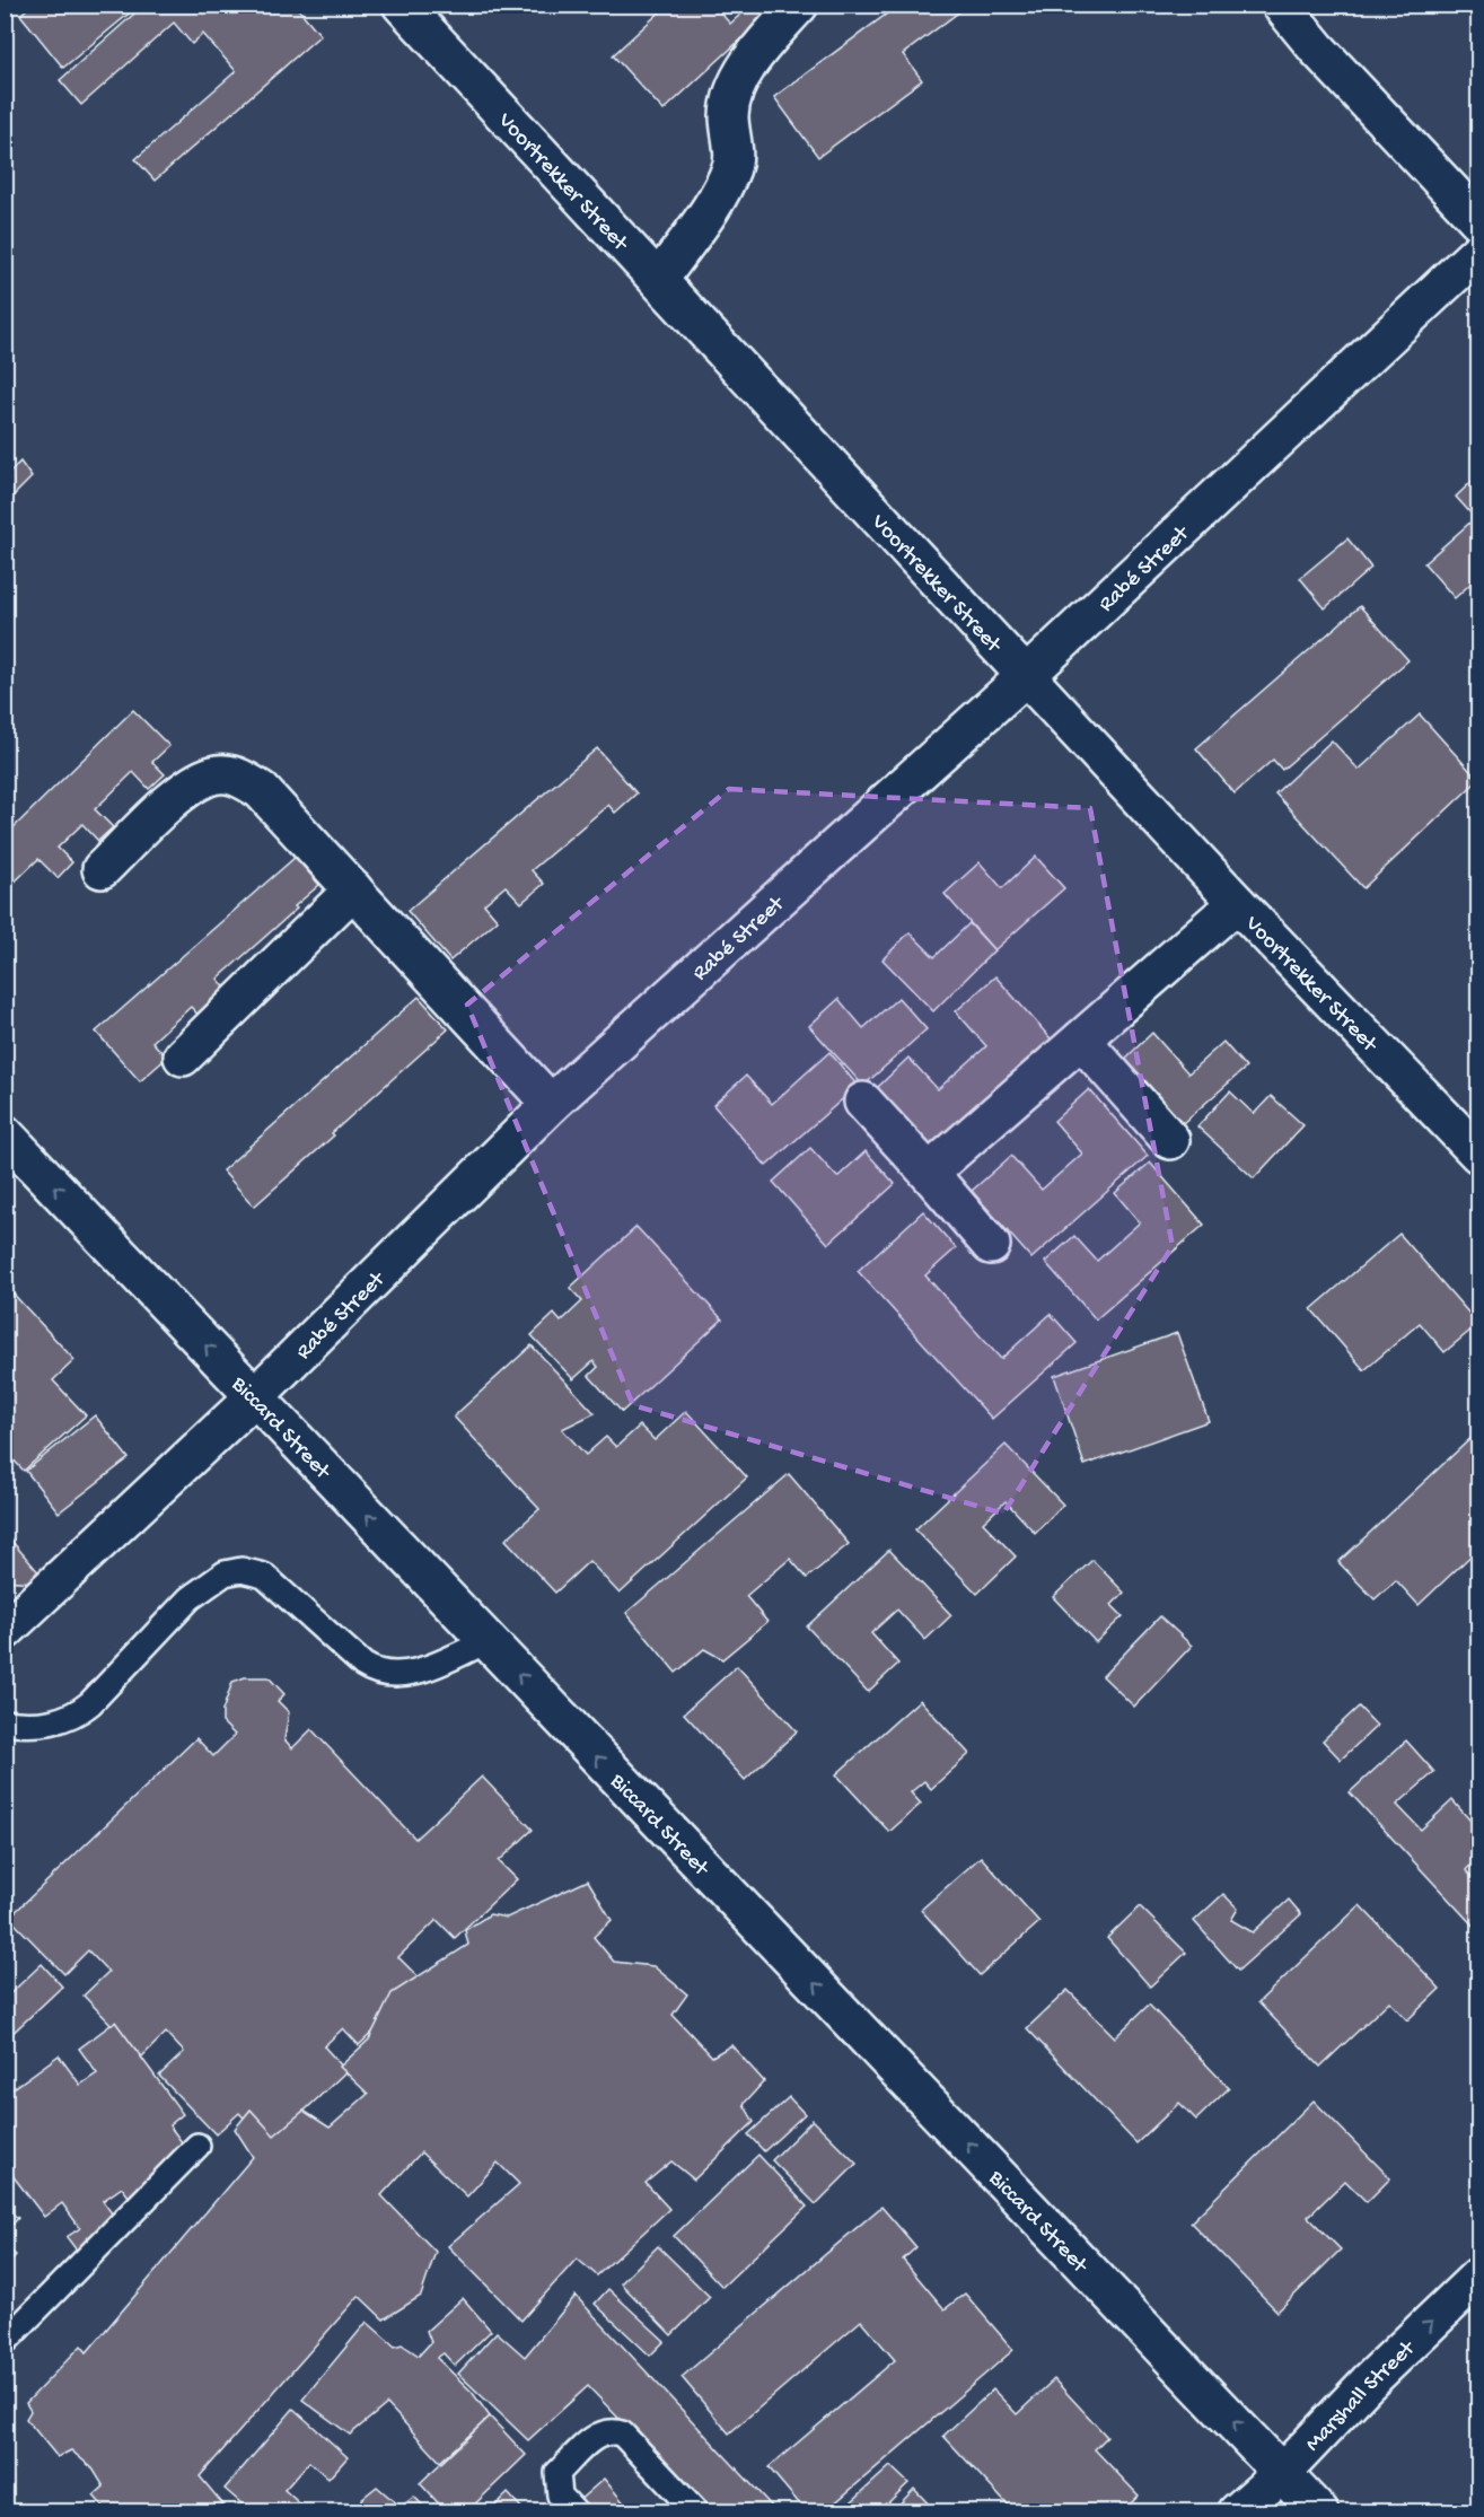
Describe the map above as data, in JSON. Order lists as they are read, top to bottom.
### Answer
{
  "streets": {
    "street": [
      "Voortrekker Street",
      "Rabé Street",
      "Biccard Street",
      "Marshall Street"
    ]
  },
  "crossings": [
    ["Voortrekker Street", "Rabé Street"],
    ["Rabé Street", "Biccard Street"],
    ["Biccard Street", "Marshall Street"]
  ],
  "one_way": ["Biccard Street", "Marshall Street"]
}
